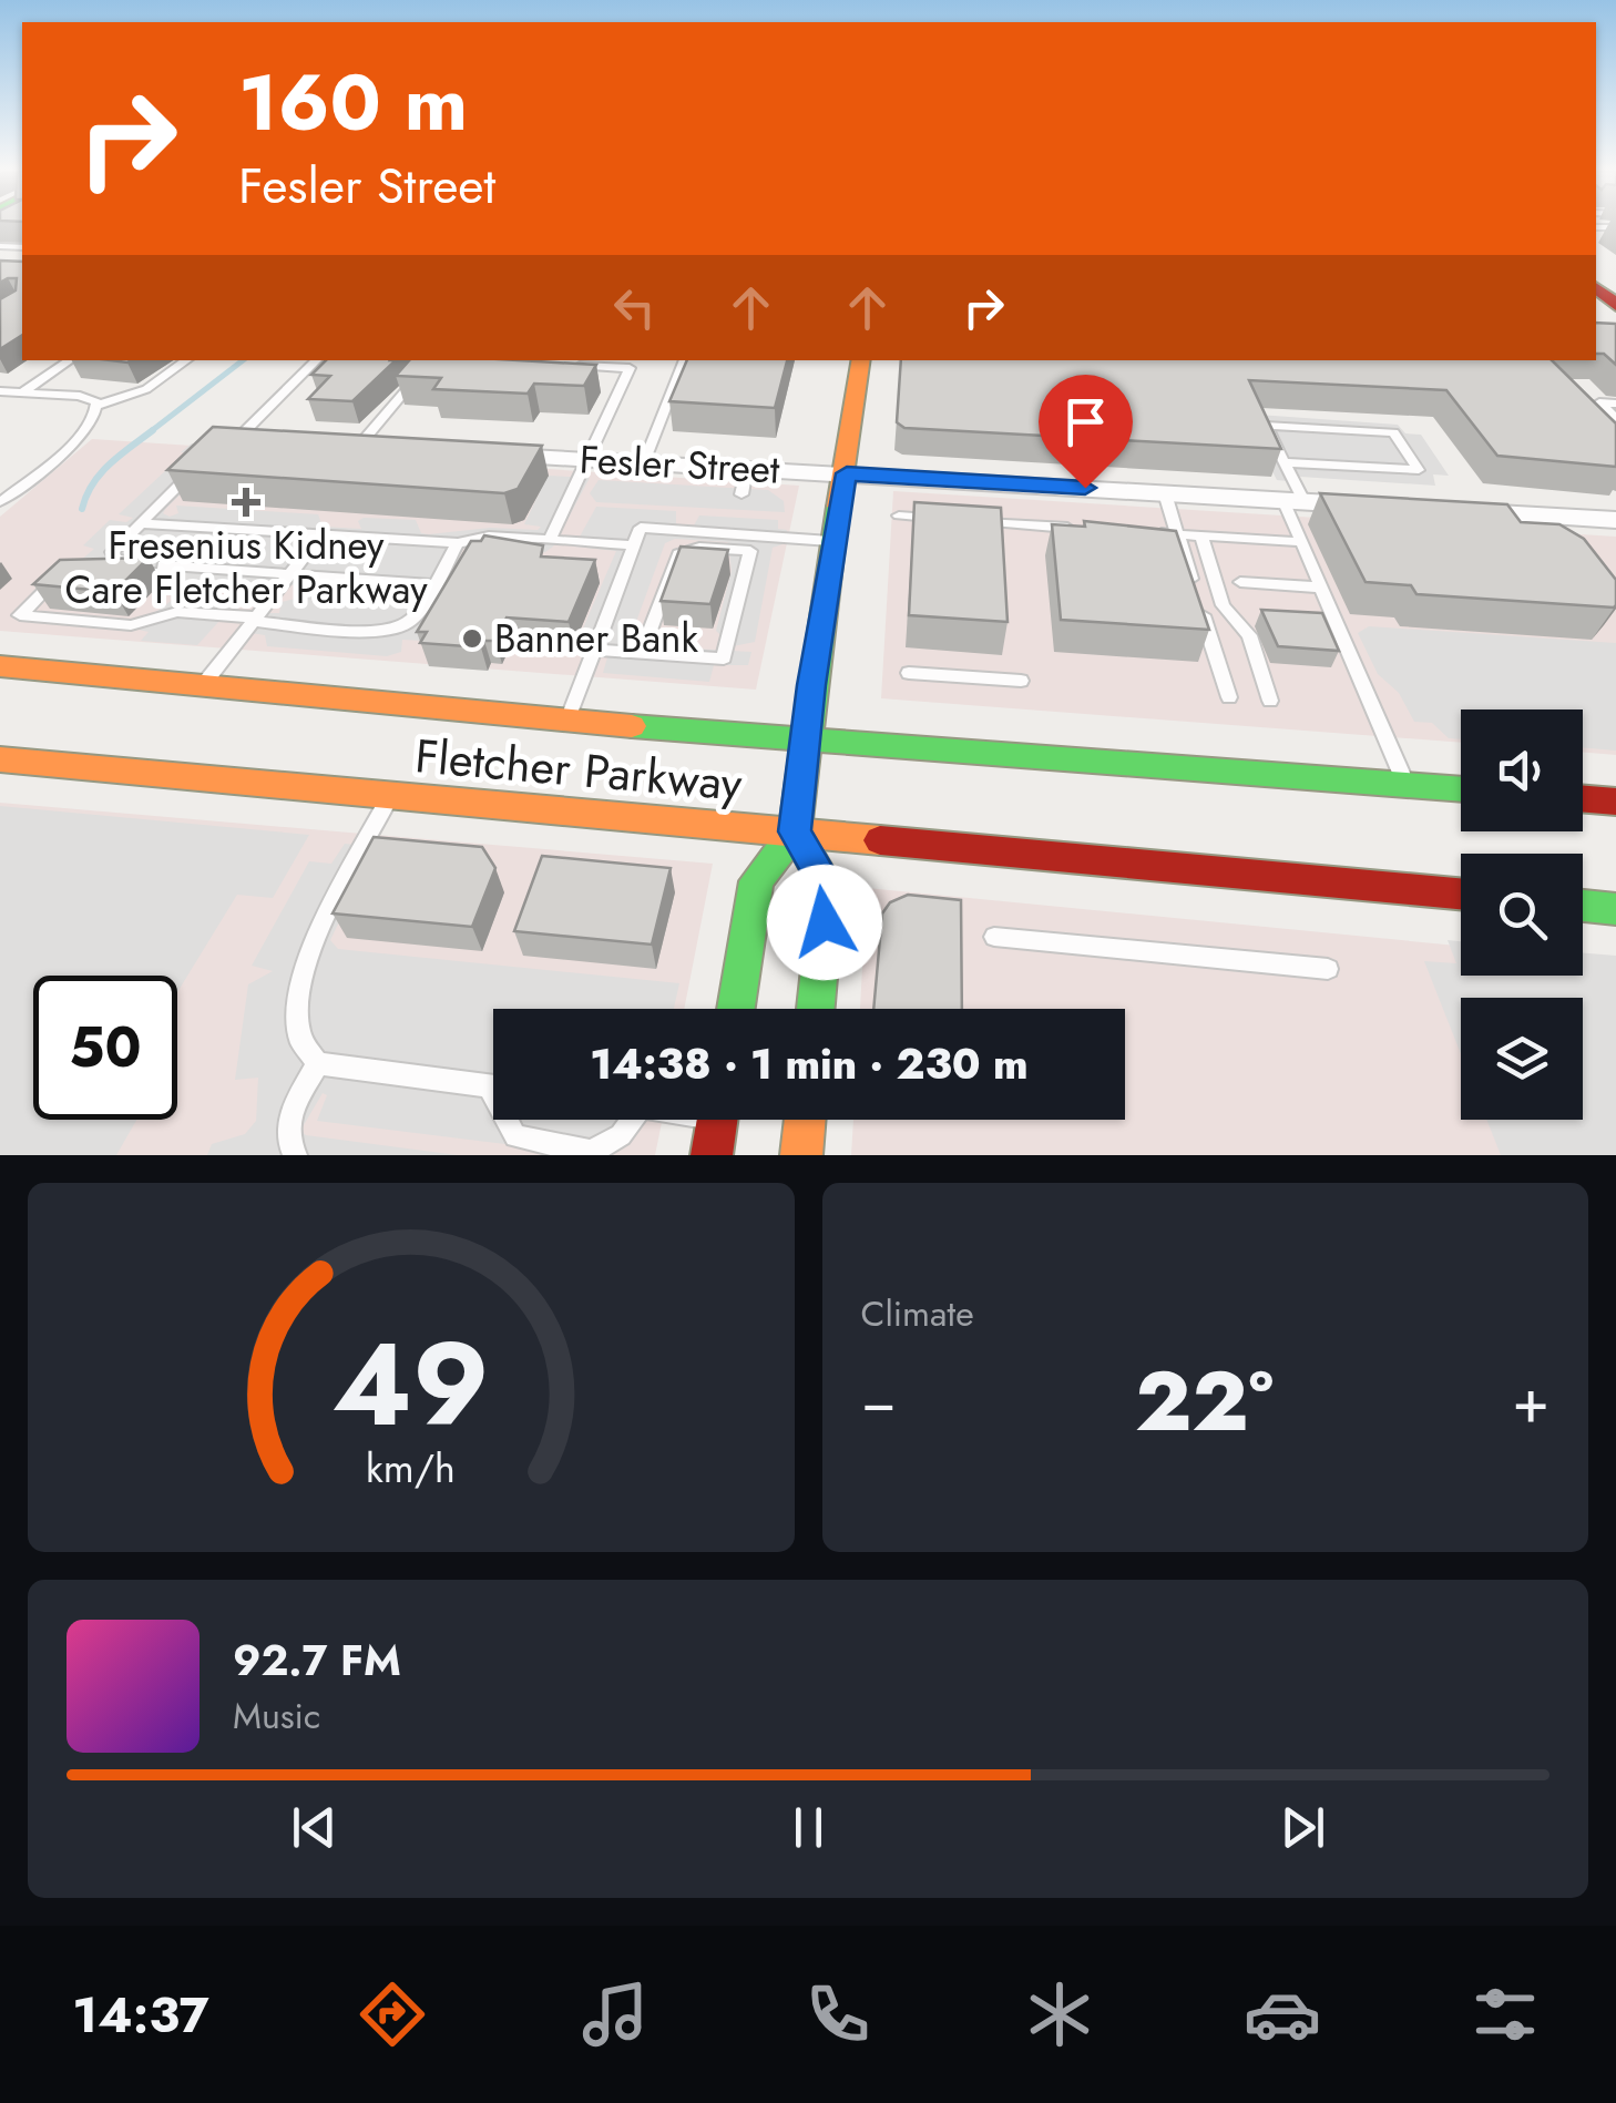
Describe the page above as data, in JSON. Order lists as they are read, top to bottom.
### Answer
{
  "streets": {
    "main road": ["Fletcher Parkway"],
    "street": ["Fesler Street"]
  },
  "places": {
    "health": ["Fresenius Kidney Care Fletcher Parkway"],
    "other": ["Banner Bank"]
  },
  "page": {
    "turn": ["160 m", "Fesler Street"],
    "limit": "50",
    "trip": "14:38 · 1 min · 230 m",
    "tile": "Climate",
    "heat": ["−", "22°", "+"],
    "song": ["92.7 FM", "Music"],
    "tabs": "14:37",
    "gauge": ["49", "km/h"]
  }
}
